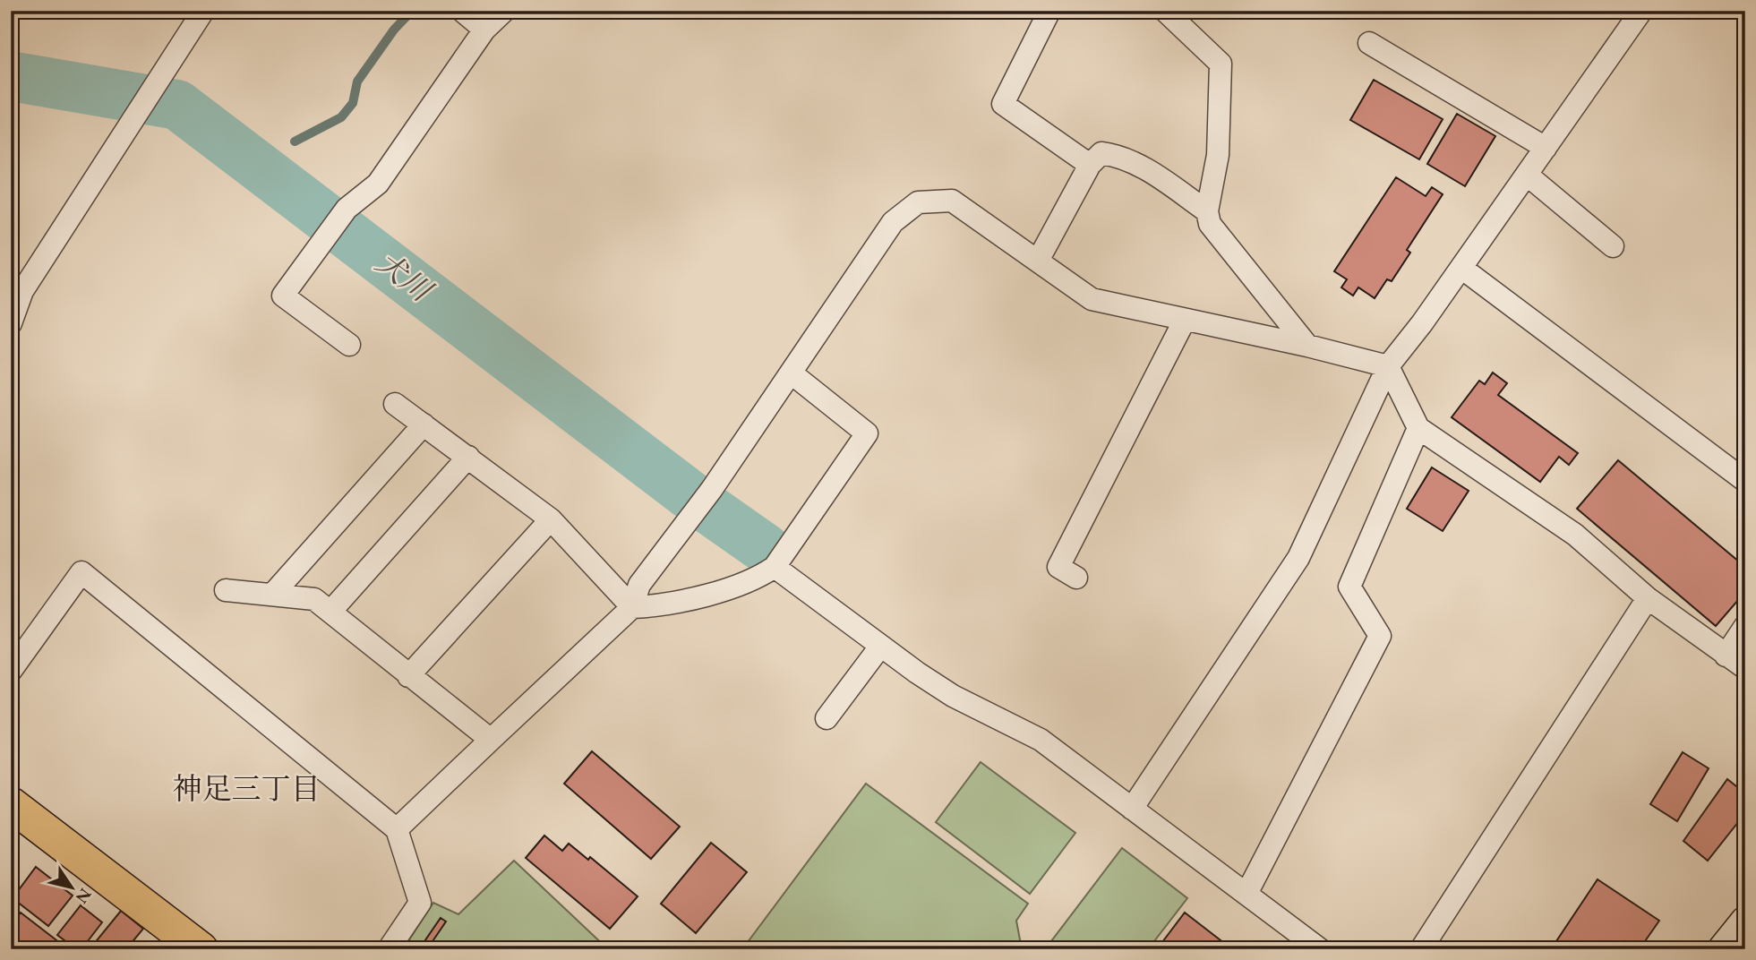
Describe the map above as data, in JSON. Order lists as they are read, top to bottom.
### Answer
{
  "districts": ["神足三丁目"],
  "water": ["犬川"],
  "north": "bottom right"
}
